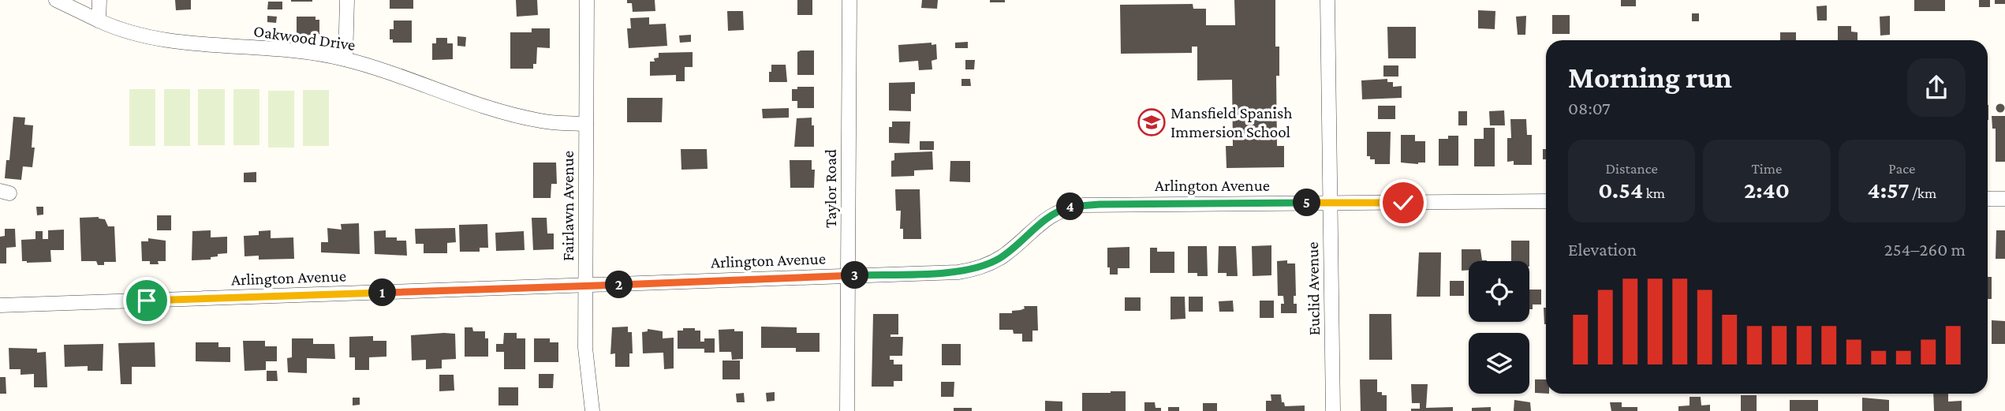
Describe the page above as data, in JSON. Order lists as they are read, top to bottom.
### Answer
{
  "streets": {
    "street": [
      "Oakwood Drive",
      "Arlington Avenue",
      "Taylor Road",
      "Fairlawn Avenue",
      "Euclid Avenue"
    ]
  },
  "crossings": [
    ["Oakwood Drive", "Fairlawn Avenue"],
    ["Arlington Avenue", "Taylor Road"],
    ["Arlington Avenue", "Fairlawn Avenue"],
    ["Arlington Avenue", "Euclid Avenue"]
  ],
  "places": {
    "school or university": ["Mansfield Spanish Immersion School"]
  },
  "page": {
    "heading": ["Morning run", "08:07"],
    "stats": [
      ["Distance", "0.54 km"],
      ["Time", "2:40"],
      ["Pace", "4:57 /km"]
    ],
    "pins": [
      "5",
      "4",
      "3",
      "2",
      "1"
    ],
    "chart": ["Elevation", "254–260 m"]
  }
}
